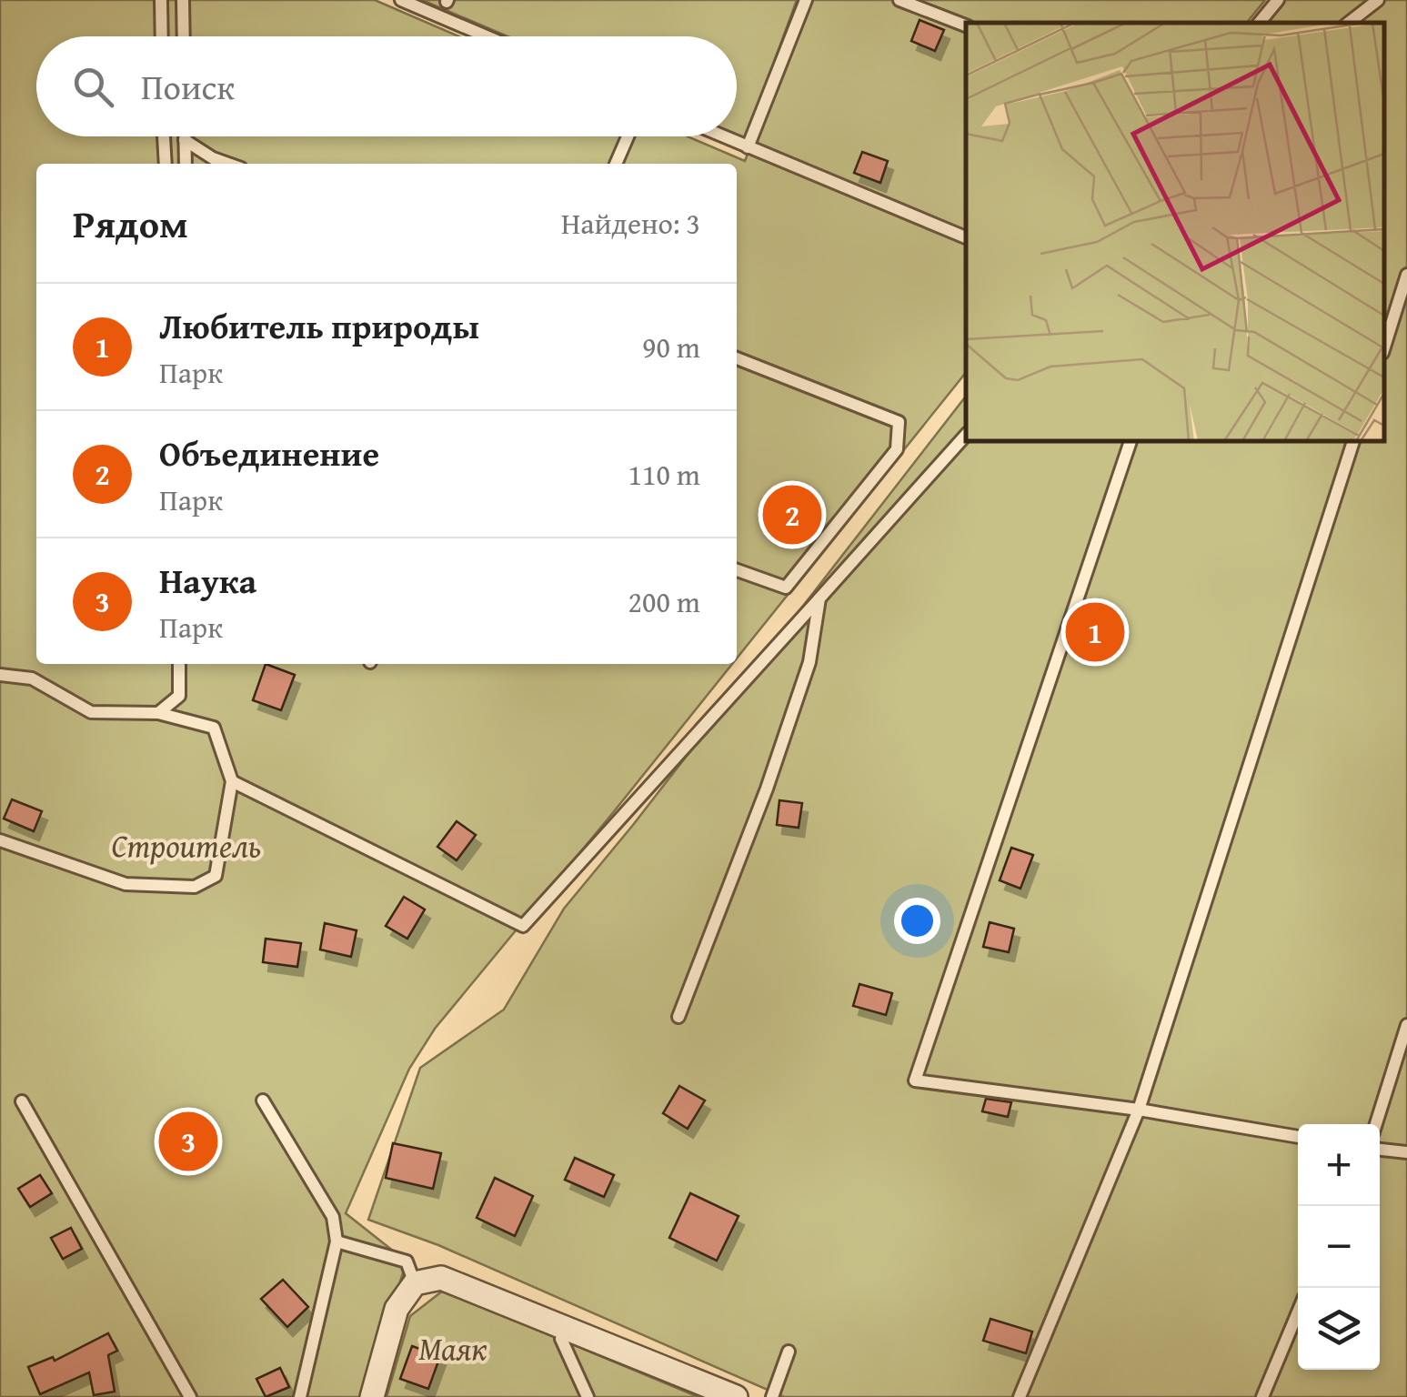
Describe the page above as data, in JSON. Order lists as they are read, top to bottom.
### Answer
{
  "parks": ["Строитель", "Маяк"],
  "page": {
    "search": "Поиск",
    "heading": ["Рядом", "Найдено: 3"],
    "list": [
      {
        "mark": "1",
        "name": "Любитель природы",
        "note": "Парк",
        "value": "90 m"
      },
      {
        "mark": "2",
        "name": "Объединение",
        "note": "Парк",
        "value": "110 m"
      },
      {
        "mark": "3",
        "name": "Наука",
        "note": "Парк",
        "value": "200 m"
      }
    ],
    "pins": ["2", "1", "3"],
    "map_buttons": ["+", "−"]
  }
}
